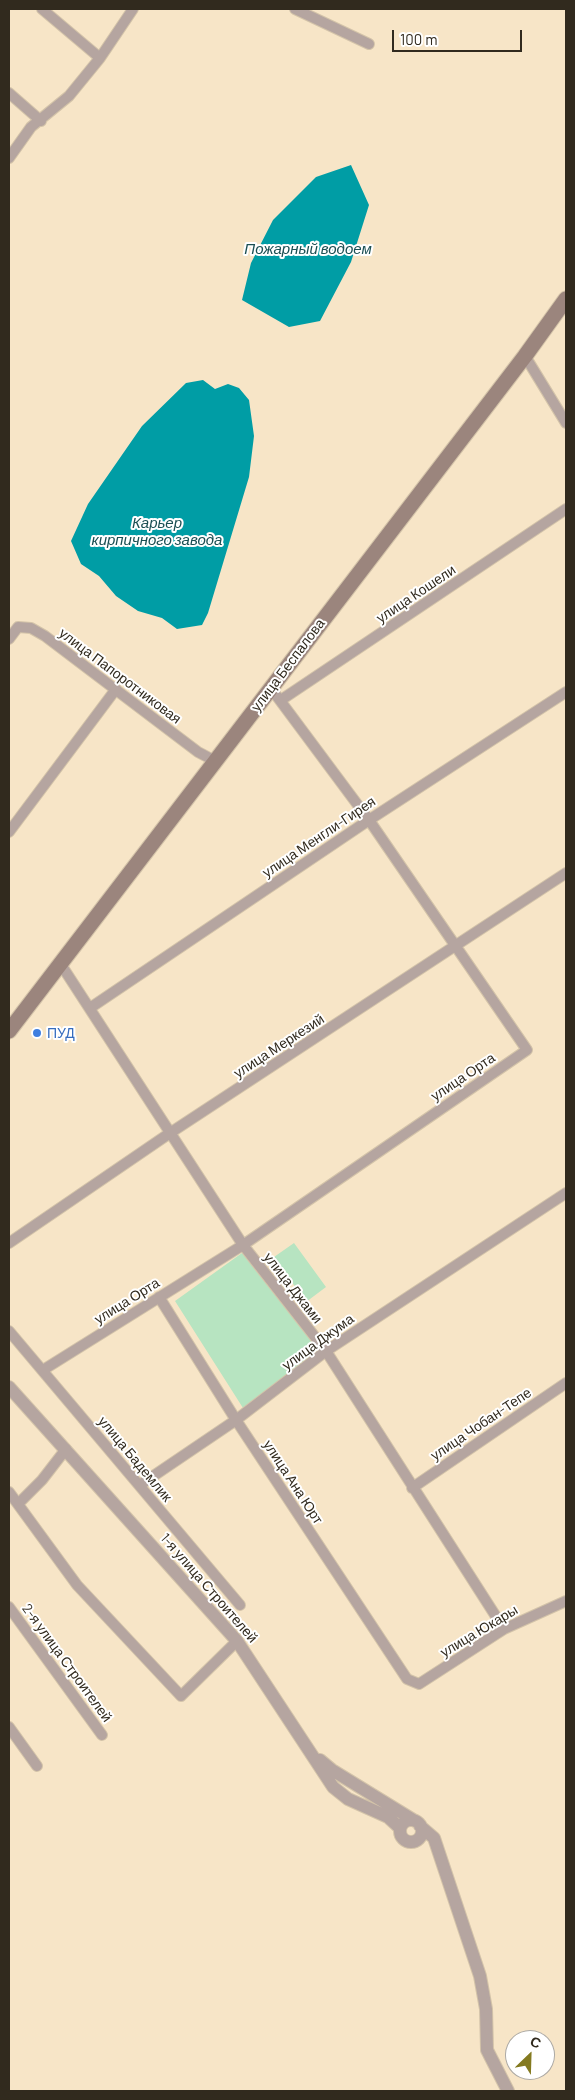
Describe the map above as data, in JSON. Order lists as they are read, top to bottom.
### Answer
{
  "streets": {
    "main road": ["улица Беспалова"],
    "street": [
      "улица Кошели",
      "улица Папоротниковая",
      "улица Менгли-Гирея",
      "улица Меркезий",
      "улица Орта",
      "улица Джами",
      "улица Джума",
      "улица Чобан-Тепе",
      "улица Бадемлик",
      "улица Ана Юрт",
      "1-я улица Строителей",
      "улица Юкары",
      "2-я улица Строителей"
    ]
  },
  "crossings": [
    ["улица Кошели", "улица Орта"],
    ["улица Беспалова", "улица Папоротниковая"],
    ["улица Беспалова", "улица Орта"],
    ["улица Беспалова", "улица Джами"],
    ["улица Менгли-Гирея", "улица Орта"],
    ["улица Менгли-Гирея", "улица Джами"],
    ["улица Меркезий", "улица Орта"],
    ["улица Меркезий", "улица Джами"],
    ["улица Орта", "улица Джами"],
    ["улица Орта", "улица Бадемлик"],
    ["улица Орта", "улица Ана Юрт"],
    ["улица Джами", "улица Джума"],
    ["улица Джами", "улица Чобан-Тепе"],
    ["улица Джами", "улица Юкары"],
    ["улица Джума", "улица Бадемлик"],
    ["улица Джума", "улица Ана Юрт"],
    ["улица Ана Юрт", "улица Юкары"]
  ],
  "water": ["Пожарный водоем", "Карьер кирпичного завода"],
  "places": ["ПУД"],
  "scale_bar": "100 m",
  "north": "top right"
}
